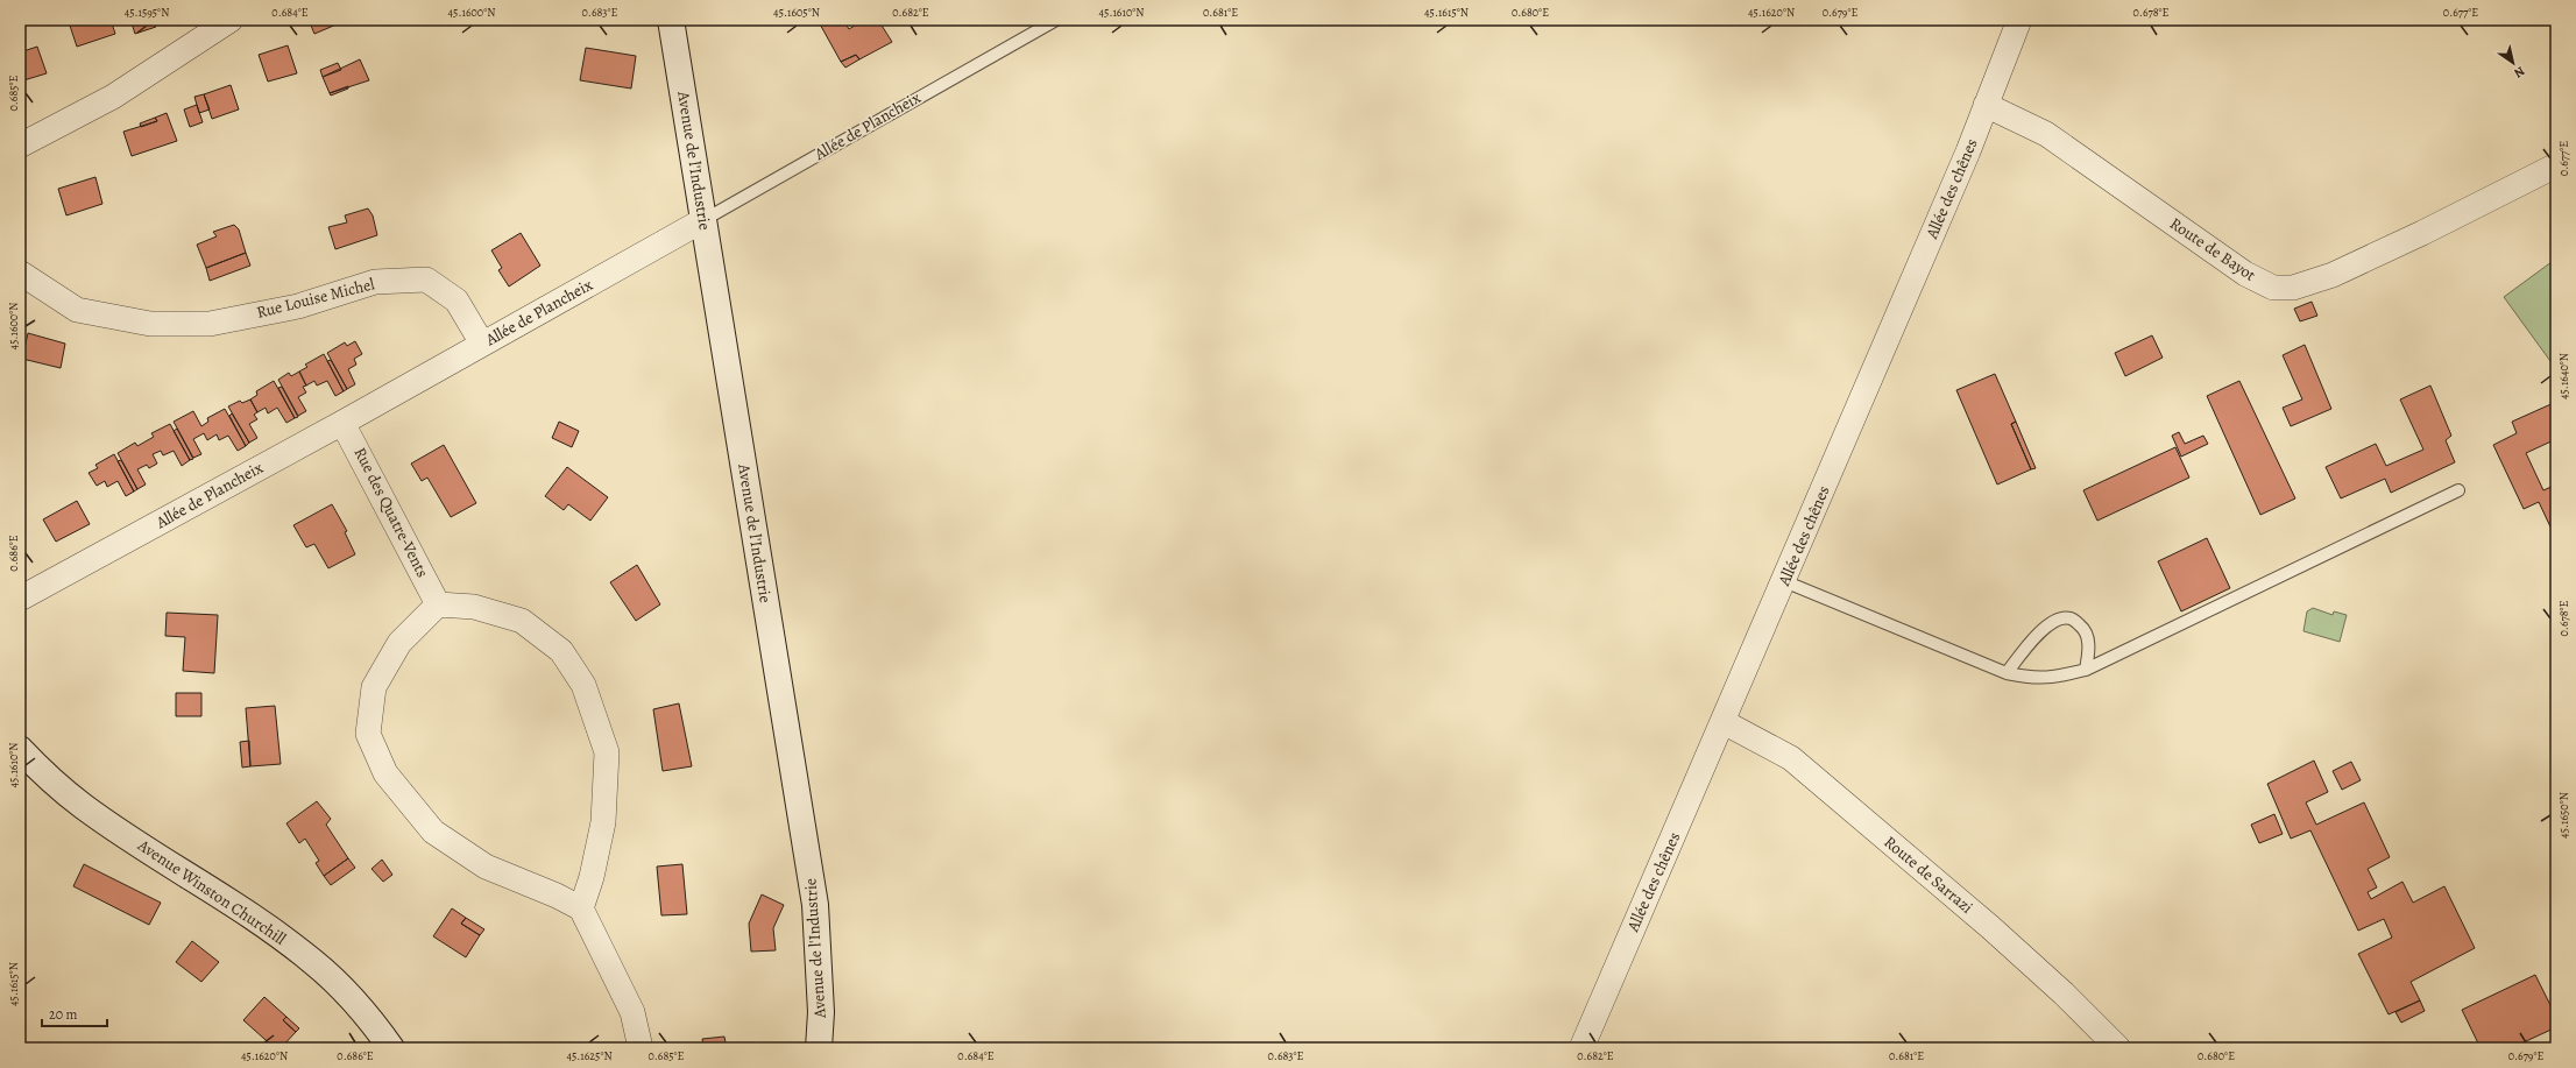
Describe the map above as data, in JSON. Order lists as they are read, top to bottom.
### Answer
{
  "streets": {
    "street": [
      "Allée de Plancheix",
      "Avenue de l'Industrie",
      "Allée des chênes",
      "Route de Bayot",
      "Rue Louise Michel",
      "Rue des Quatre-Vents",
      "Route de Sarrazi",
      "Avenue Winston Churchill"
    ]
  },
  "crossings": [
    ["Allée de Plancheix", "Avenue de l'Industrie"],
    ["Allée de Plancheix", "Rue Louise Michel"],
    ["Allée de Plancheix", "Rue des Quatre-Vents"],
    ["Allée des chênes", "Route de Bayot"],
    ["Allée des chênes", "Route de Sarrazi"]
  ],
  "scale_bar": "20 m",
  "north": "bottom right",
  "coordinates": [
    "45.1595°N",
    "0.684°E",
    "45.1600°N",
    "0.683°E",
    "45.1605°N",
    "0.682°E",
    "45.1610°N",
    "0.681°E",
    "45.1615°N",
    "0.680°E",
    "45.1620°N",
    "0.679°E",
    "0.678°E",
    "0.677°E",
    "0.685°E",
    "45.1640°N",
    "0.686°E",
    "45.1650°N",
    "45.1625°N"
  ]
}
